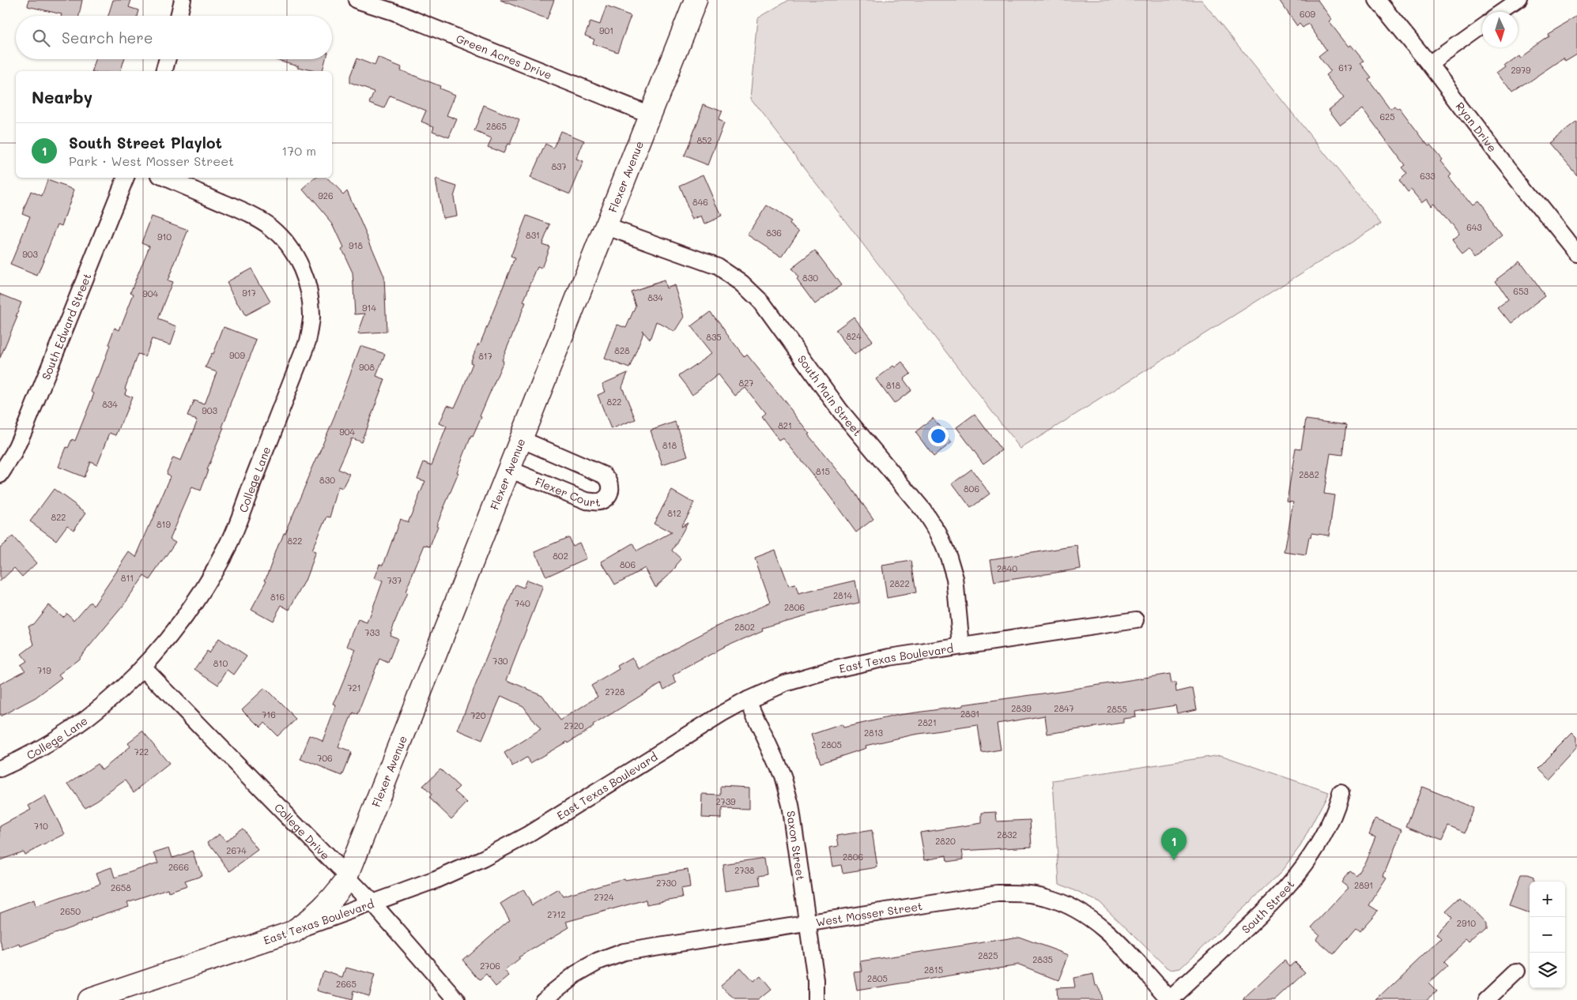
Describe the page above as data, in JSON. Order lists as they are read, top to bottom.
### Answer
{
  "streets": {
    "street": [
      "Green Acres Drive",
      "Ryan Drive",
      "Flexer Avenue",
      "South Edward Street",
      "South Main Street",
      "College Lane",
      "Flexer Court",
      "East Texas Boulevard",
      "College Drive",
      "Saxon Street",
      "South Street",
      "West Mosser Street"
    ]
  },
  "crossings": [
    ["Green Acres Drive", "Flexer Avenue"],
    ["Flexer Avenue", "South Main Street"],
    ["Flexer Avenue", "Flexer Court"],
    ["Flexer Avenue", "East Texas Boulevard"],
    ["Flexer Avenue", "College Drive"],
    ["South Main Street", "East Texas Boulevard"],
    ["College Lane", "College Drive"],
    ["East Texas Boulevard", "College Drive"],
    ["East Texas Boulevard", "Saxon Street"],
    ["Saxon Street", "West Mosser Street"],
    ["South Street", "West Mosser Street"]
  ],
  "house_numbers": [
    "609",
    "901",
    "617",
    "2979",
    "625",
    "2865",
    "852",
    "837",
    "633",
    "926",
    "846",
    "643",
    "836",
    "831",
    "910",
    "918",
    "903",
    "830",
    "653",
    "917",
    "904",
    "834",
    "914",
    "824",
    "835",
    "828",
    "909",
    "817",
    "908",
    "827",
    "818",
    "822",
    "834",
    "903",
    "821",
    "904",
    "818",
    "815",
    "2882",
    "830",
    "806",
    "812",
    "822",
    "819",
    "822",
    "802",
    "806",
    "2840",
    "811",
    "737",
    "2822",
    "2814",
    "816",
    "740",
    "2806",
    "2802",
    "733",
    "730",
    "810",
    "719",
    "721",
    "2728",
    "2839",
    "2847",
    "2855",
    "2831",
    "716",
    "720",
    "2821",
    "2720",
    "2813",
    "2805",
    "722",
    "706",
    "2739",
    "710",
    "2832",
    "2820",
    "2674",
    "2806",
    "2666",
    "2738",
    "2730",
    "2891",
    "2658",
    "2724",
    "2650",
    "2712",
    "2910",
    "2825",
    "2835",
    "2706",
    "2815",
    "2805",
    "2665"
  ],
  "north": "bottom",
  "page": {
    "search": "Search here",
    "heading": "Nearby",
    "list": [
      {
        "mark": "1",
        "name": "South Street Playlot",
        "note": "Park · West Mosser Street",
        "value": "170 m"
      }
    ],
    "pins": "1",
    "map_buttons": ["+", "−"]
  }
}
